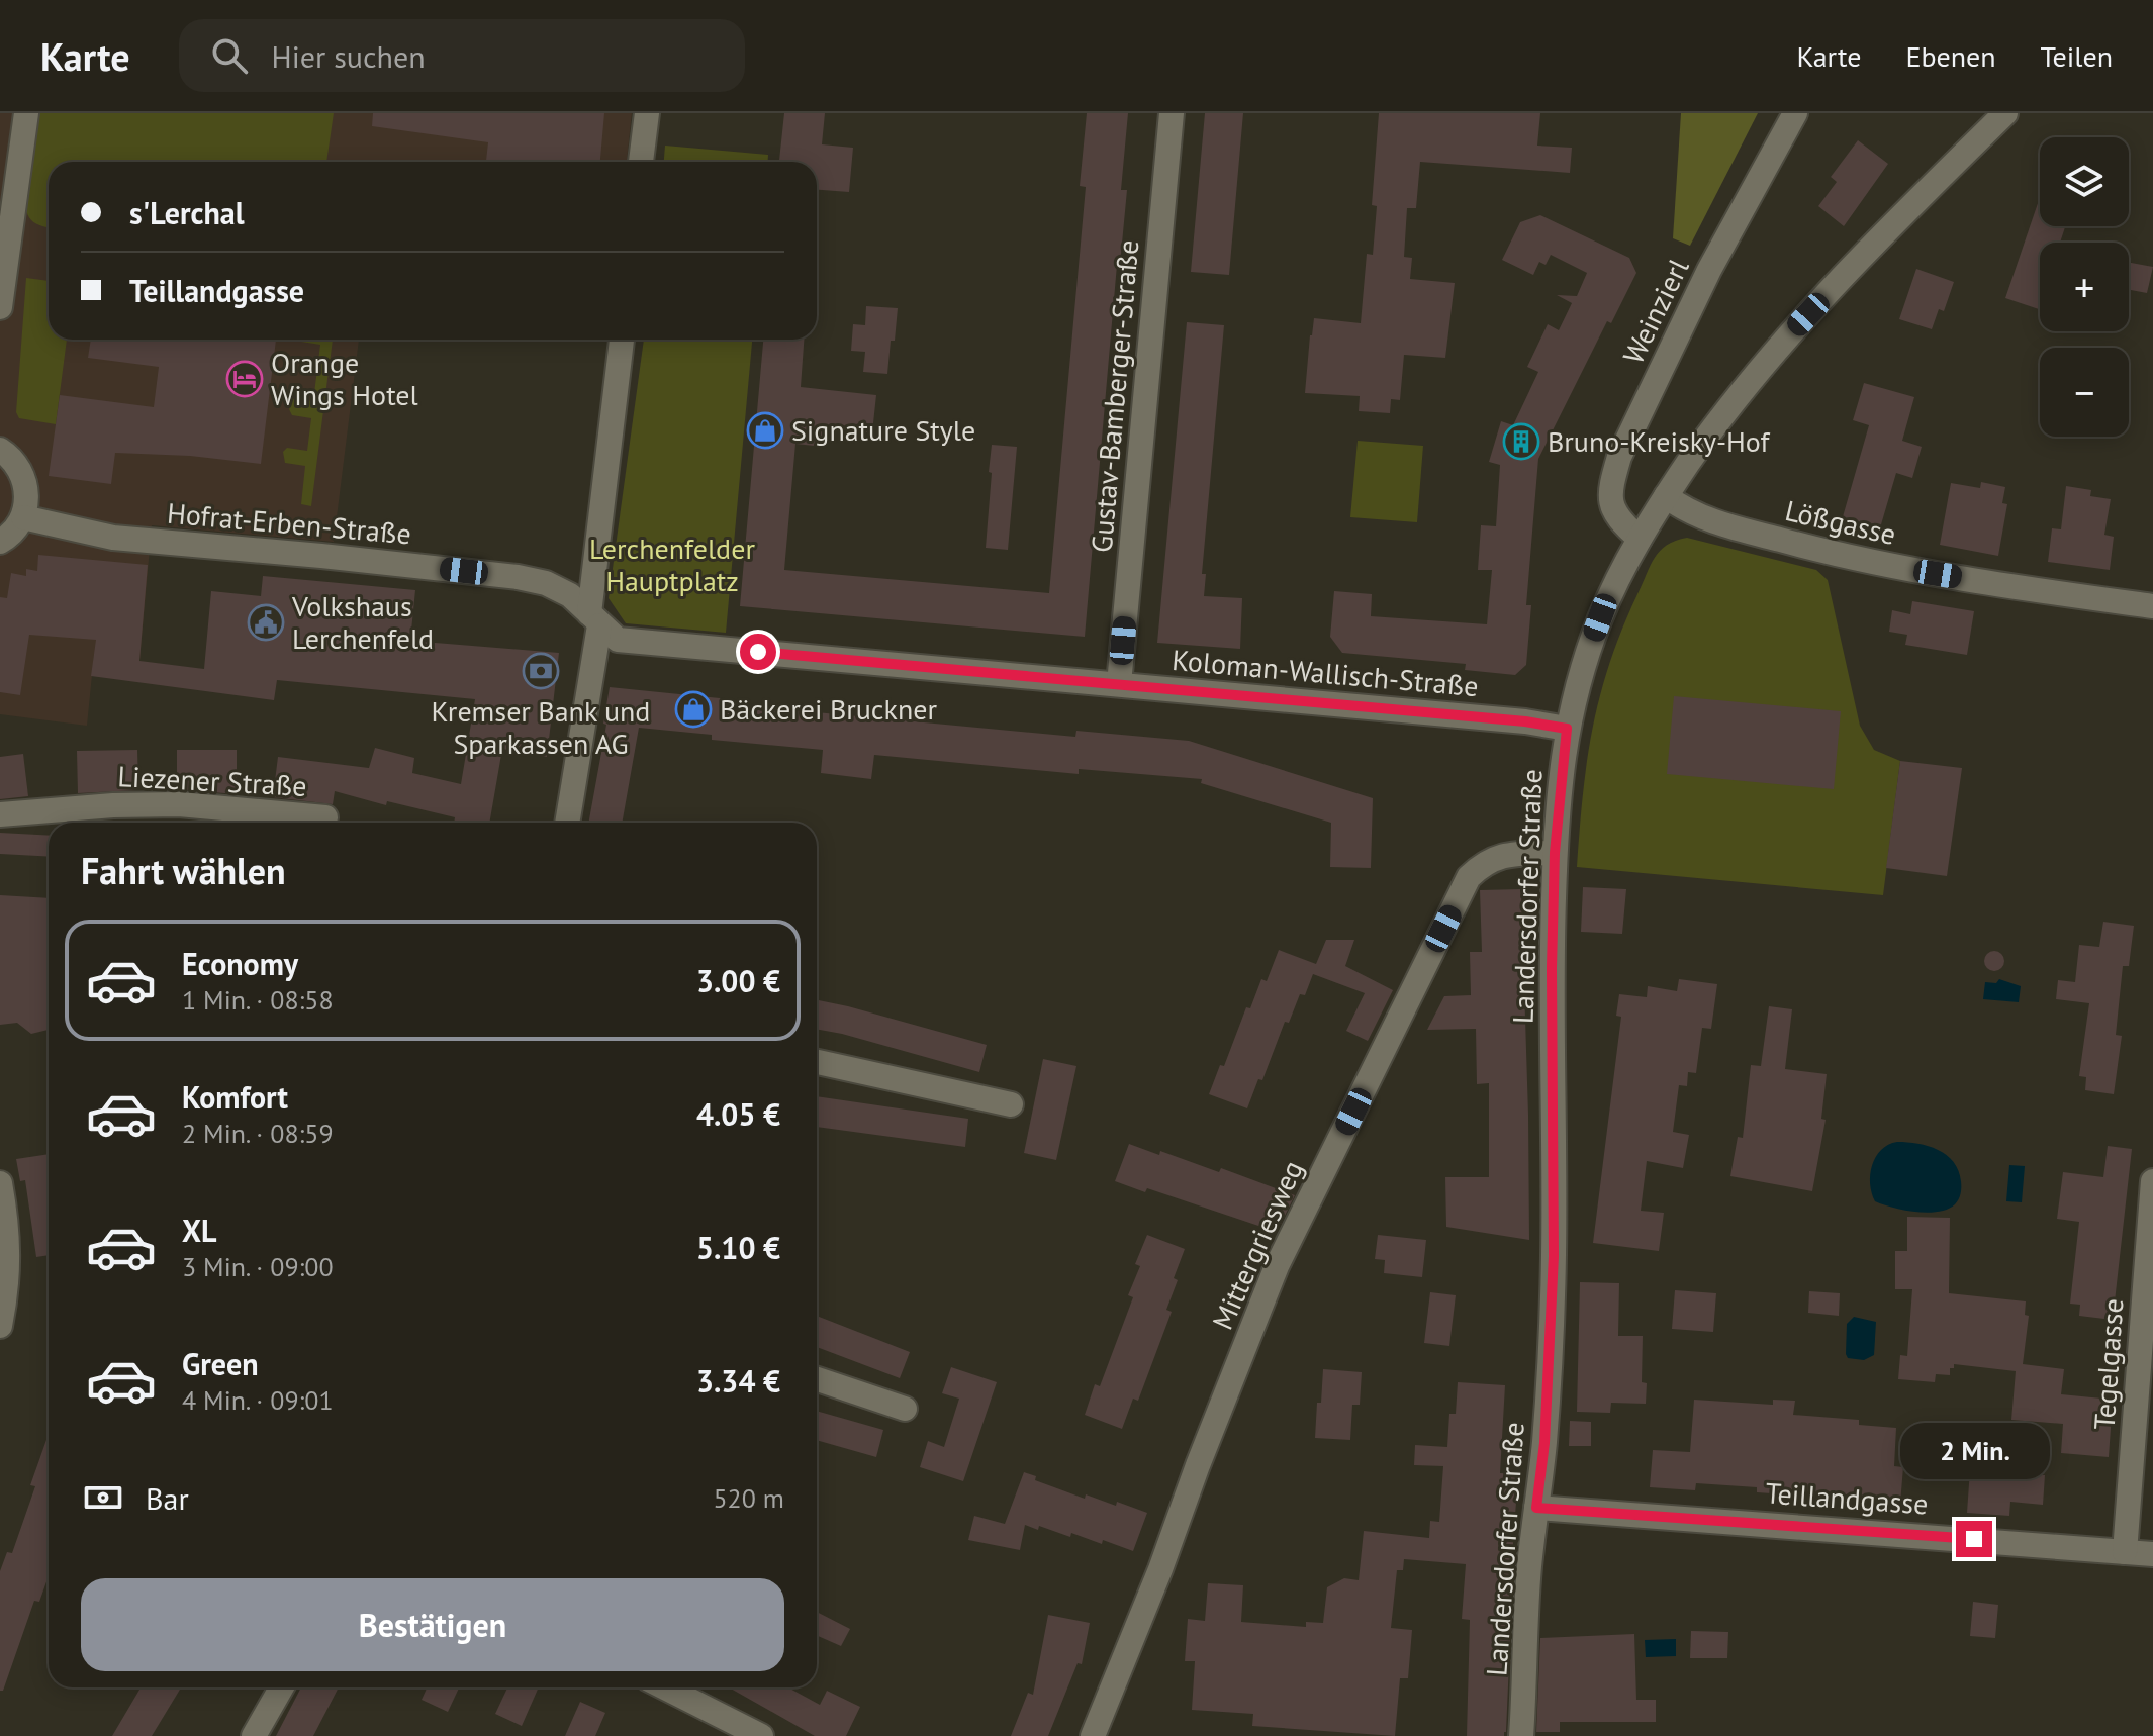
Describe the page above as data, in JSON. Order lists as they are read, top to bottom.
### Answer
{
  "streets": {
    "street": [
      "Weinzierl",
      "Gustav-Bamberger-Straße",
      "Lößgasse",
      "Hofrat-Erben-Straße",
      "Koloman-Wallisch-Straße",
      "Liezener Straße",
      "Landersdorfer Straße",
      "Mittergriesweg",
      "Tegelgasse",
      "Teillandgasse"
    ]
  },
  "crossings": [
    ["Weinzierl", "Landersdorfer Straße"],
    ["Gustav-Bamberger-Straße", "Koloman-Wallisch-Straße"],
    ["Lößgasse", "Landersdorfer Straße"],
    ["Hofrat-Erben-Straße", "Koloman-Wallisch-Straße"],
    ["Koloman-Wallisch-Straße", "Landersdorfer Straße"],
    ["Landersdorfer Straße", "Mittergriesweg"],
    ["Landersdorfer Straße", "Teillandgasse"],
    ["Tegelgasse", "Teillandgasse"]
  ],
  "parks": ["Lerchenfelder Hauptplatz"],
  "places": {
    "hotel": ["Orange Wings Hotel"],
    "shop": ["Signature Style", "Bäckerei Bruckner"],
    "building": ["Bruno-Kreisky-Hof"],
    "public building": ["Volkshaus Lerchenfeld"],
    "bank": ["Kremser Bank und Sparkassen AG"]
  },
  "page": {
    "header": "Karte",
    "search": "Hier suchen",
    "nav": ["Karte", "Ebenen", "Teilen"],
    "map_buttons": ["+", "−"],
    "banner": ["s'Lerchal", "Teillandgasse"],
    "heading": "Fahrt wählen",
    "list": [
      {
        "name": "Economy",
        "note": "1 Min. · 08:58",
        "value": "3.00 €"
      },
      {
        "name": "Komfort",
        "note": "2 Min. · 08:59",
        "value": "4.05 €"
      },
      {
        "name": "XL",
        "note": "3 Min. · 09:00",
        "value": "5.10 €"
      },
      {
        "name": "Green",
        "note": "4 Min. · 09:01",
        "value": "3.34 €"
      }
    ],
    "bubble": "2 Min.",
    "pay": ["Bar", "520 m"],
    "buttons": "Bestätigen"
  }
}
